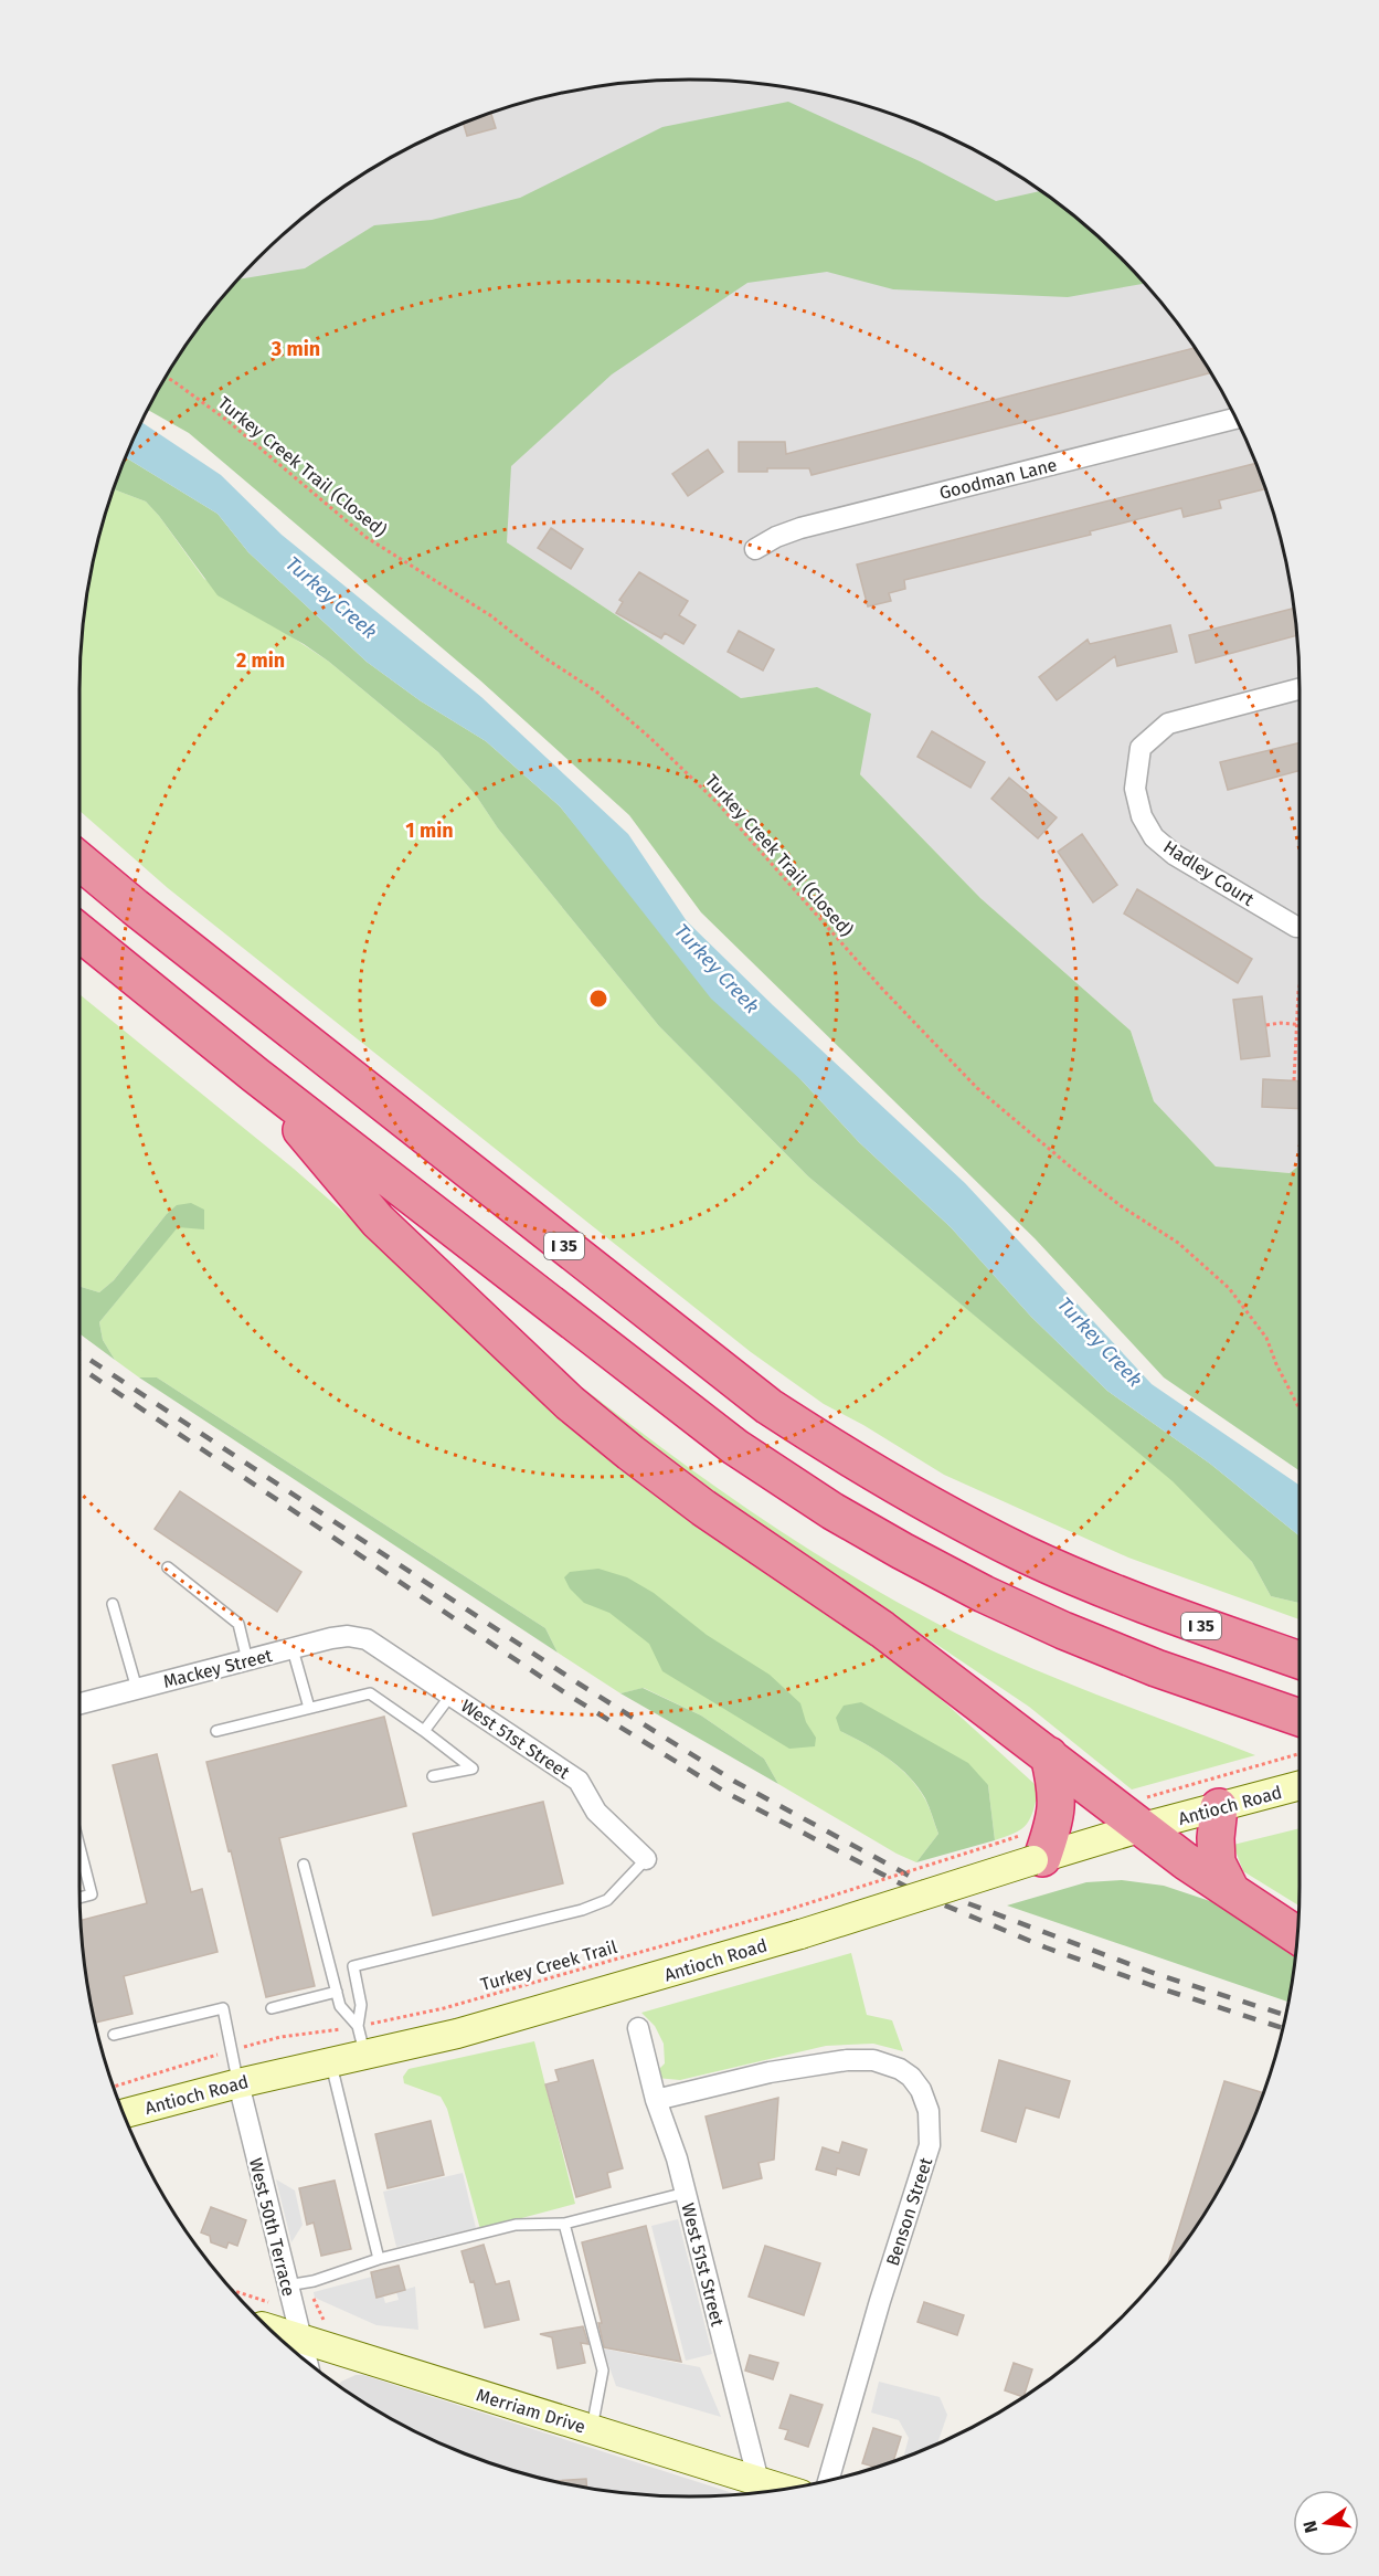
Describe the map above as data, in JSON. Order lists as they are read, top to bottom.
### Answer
{
  "streets": {
    "highway": ["I 35"],
    "main road": ["Antioch Road", "Merriam Drive"],
    "street": [
      "Goodman Lane",
      "Hadley Court",
      "Mackey Street",
      "West 51st Street",
      "Benson Street",
      "West 50th Terrace"
    ],
    "path": ["Turkey Creek Trail (Closed)", "Turkey Creek Trail"]
  },
  "crossings": [
    ["Mackey Street", "West 51st Street"],
    ["West 51st Street", "Benson Street"],
    ["West 51st Street", "Merriam Drive"],
    ["Antioch Road", "West 50th Terrace"],
    ["West 50th Terrace", "Merriam Drive"]
  ],
  "water": ["Turkey Creek"],
  "north": "left",
  "rings": ["3 min", "2 min", "1 min"]
}
